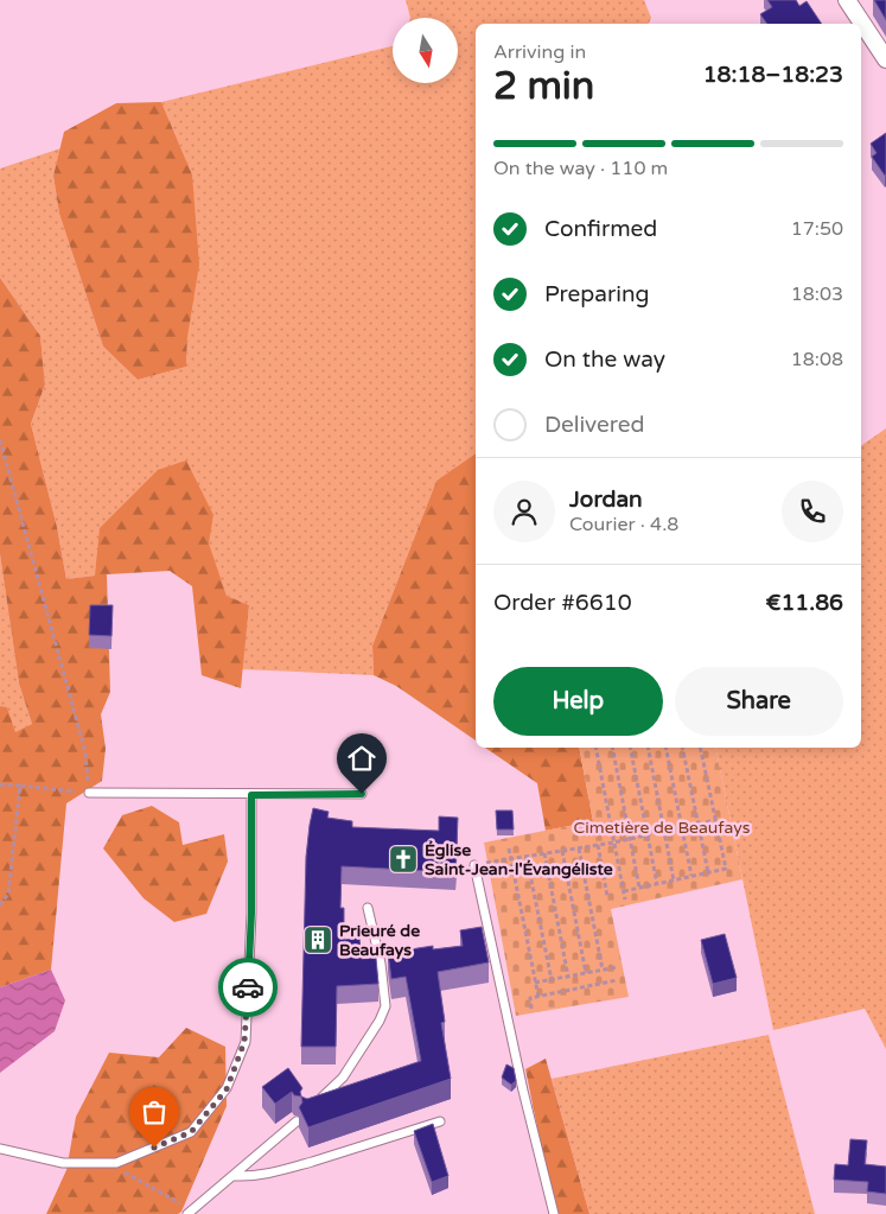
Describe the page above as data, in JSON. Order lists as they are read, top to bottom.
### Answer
{
  "parks": ["Cimetière de Beaufays"],
  "places": {
    "church": ["Église Saint-Jean-l'Évangéliste"],
    "building": ["Prieuré de Beaufays"]
  },
  "north": "bottom",
  "page": {
    "heading": ["2 min", "Arriving in", "18:18–18:23"],
    "panel": [
      "Jordan",
      "Courier · 4.8",
      "Order #6610",
      "€11.86"
    ],
    "bar": "On the way · 110 m",
    "list": [
      ["Confirmed", "17:50"],
      ["Preparing", "18:03"],
      ["On the way", "18:08"],
      "Delivered"
    ],
    "buttons": ["Help", "Share"]
  }
}
